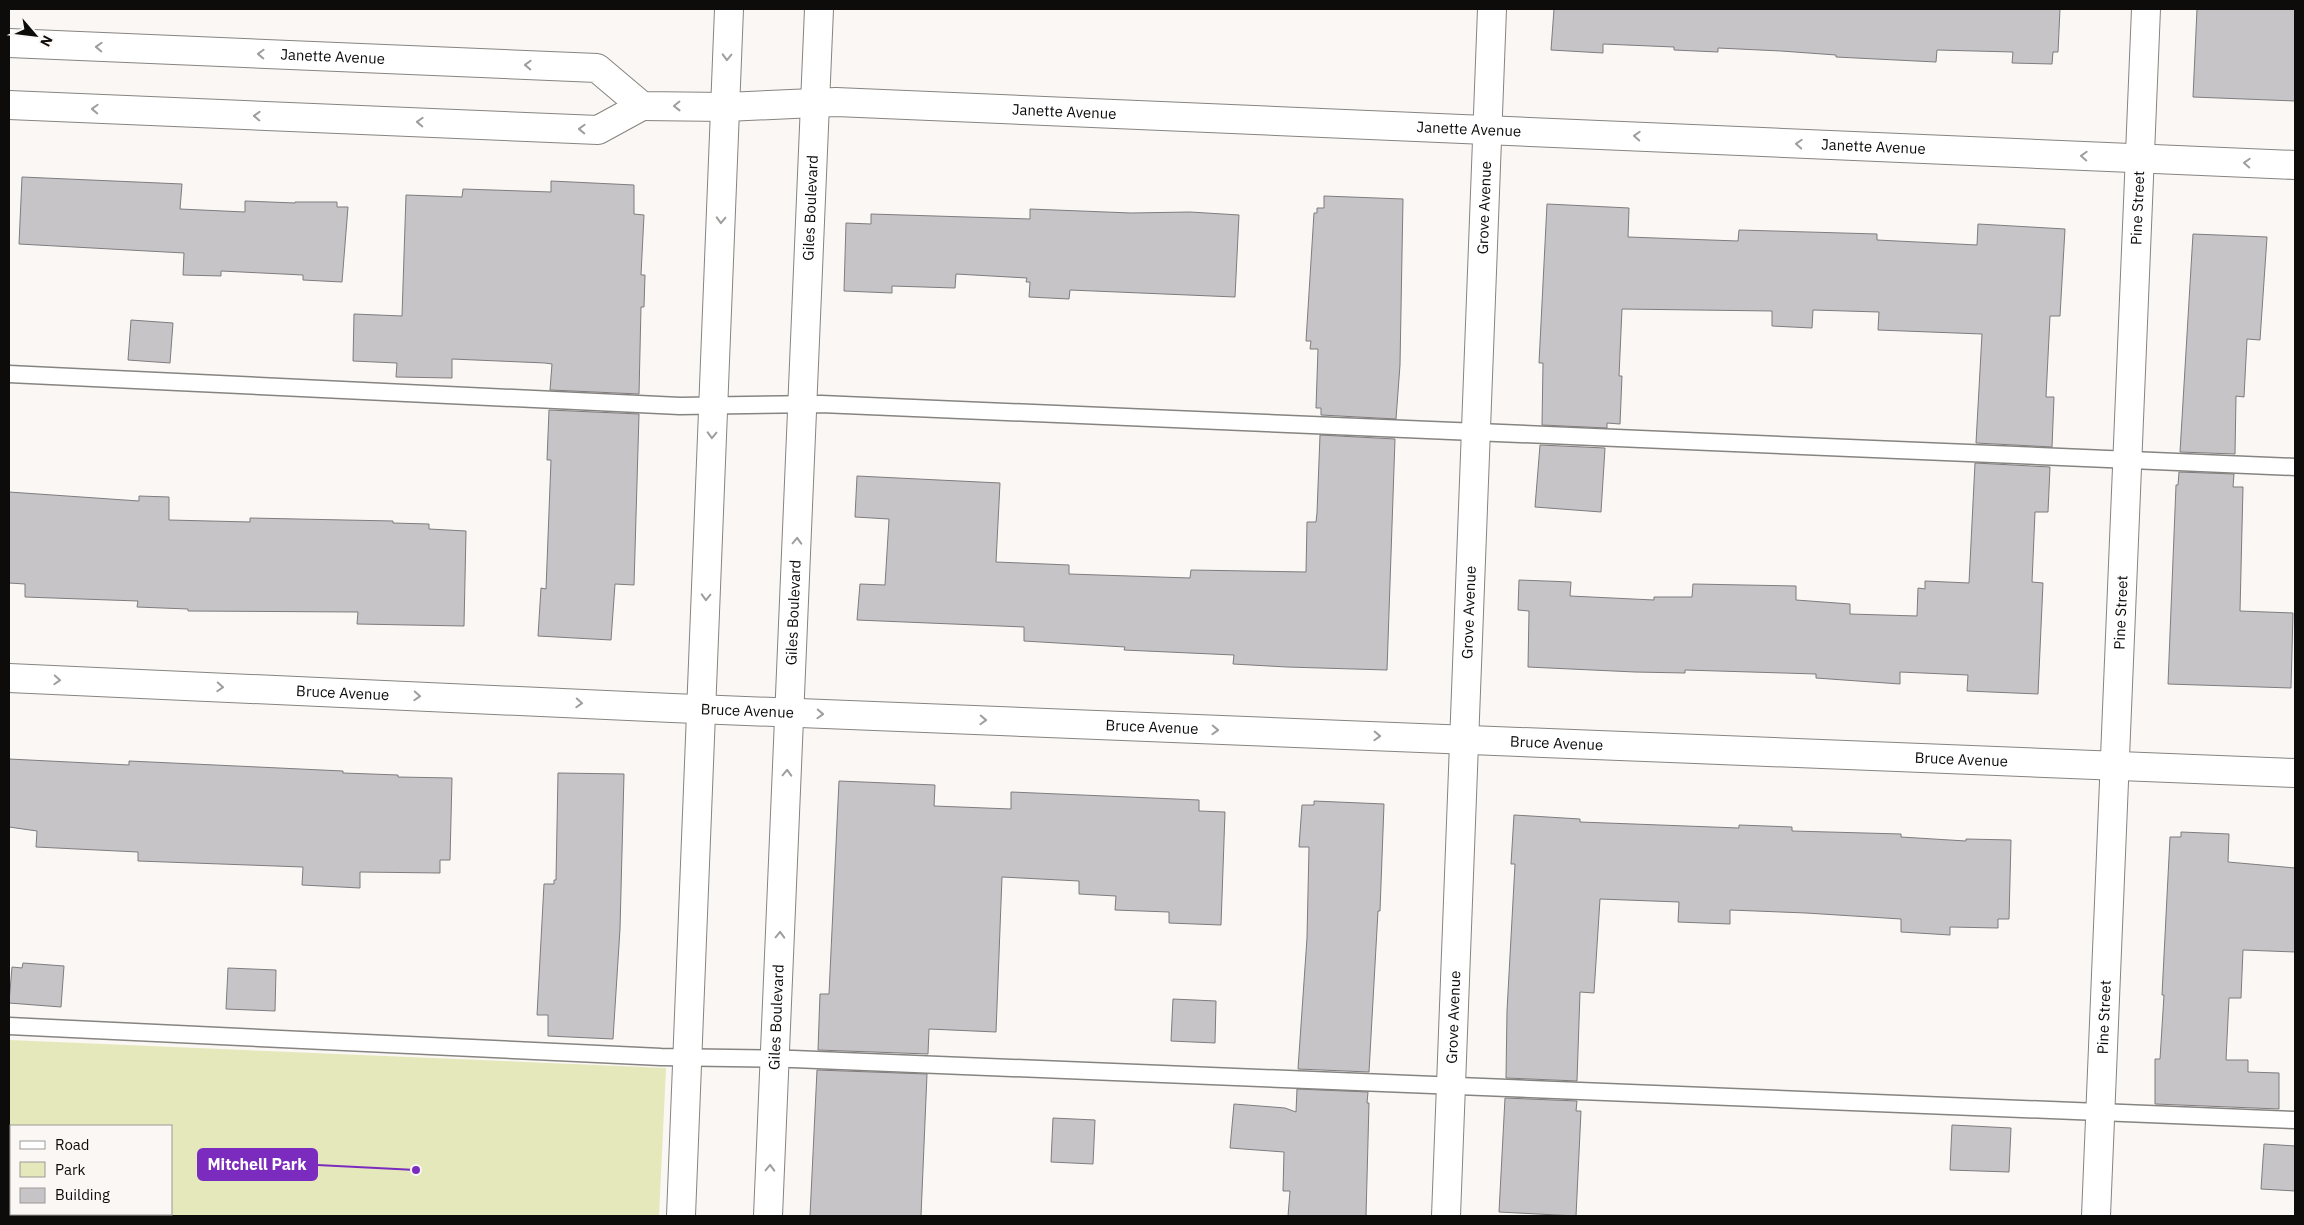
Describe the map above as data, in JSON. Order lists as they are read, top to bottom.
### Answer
{
  "streets": {
    "street": [
      "Janette Avenue",
      "Giles Boulevard",
      "Grove Avenue",
      "Pine Street",
      "Bruce Avenue"
    ]
  },
  "crossings": [
    ["Janette Avenue", "Giles Boulevard"],
    ["Janette Avenue", "Grove Avenue"],
    ["Janette Avenue", "Pine Street"],
    ["Giles Boulevard", "Bruce Avenue"],
    ["Grove Avenue", "Bruce Avenue"],
    ["Pine Street", "Bruce Avenue"]
  ],
  "one_way": ["Janette Avenue", "Bruce Avenue"],
  "places": ["Mitchell Park"],
  "legend": ["Road", "Park", "Building"],
  "north": "bottom right"
}
